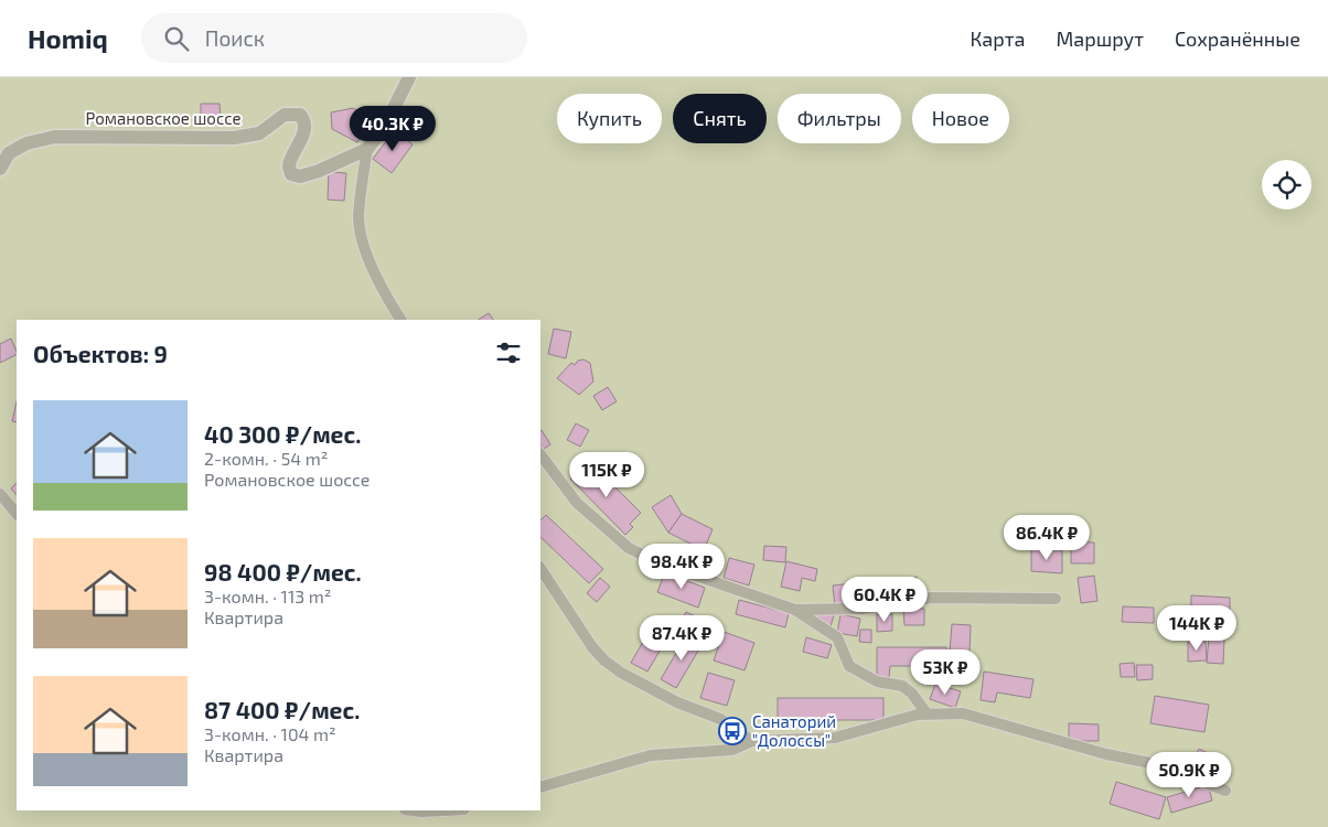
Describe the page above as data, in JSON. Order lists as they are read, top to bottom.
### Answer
{
  "streets": {
    "street": ["Романовское шоссе"]
  },
  "places": {
    "bus stop": ["Санаторий \"Долоссы\""]
  },
  "page": {
    "header": "Homiq",
    "search": "Поиск",
    "nav": ["Карта", "Маршрут", "Сохранённые"],
    "chip": [
      "Купить",
      "Снять",
      "Фильтры",
      "Новое"
    ],
    "price": [
      "40.3K ₽",
      "115K ₽",
      "86.4K ₽",
      "98.4K ₽",
      "60.4K ₽",
      "144K ₽",
      "87.4K ₽",
      "53K ₽",
      "50.9K ₽"
    ],
    "heading": "Объектов: 9",
    "list": [
      {
        "name": "40 300 ₽/мес.",
        "note": "2-комн. · 54 m² · Романовское шоссе"
      },
      {
        "name": "98 400 ₽/мес.",
        "note": "3-комн. · 113 m² · Квартира"
      },
      {
        "name": "87 400 ₽/мес.",
        "note": "3-комн. · 104 m² · Квартира"
      }
    ]
  }
}
